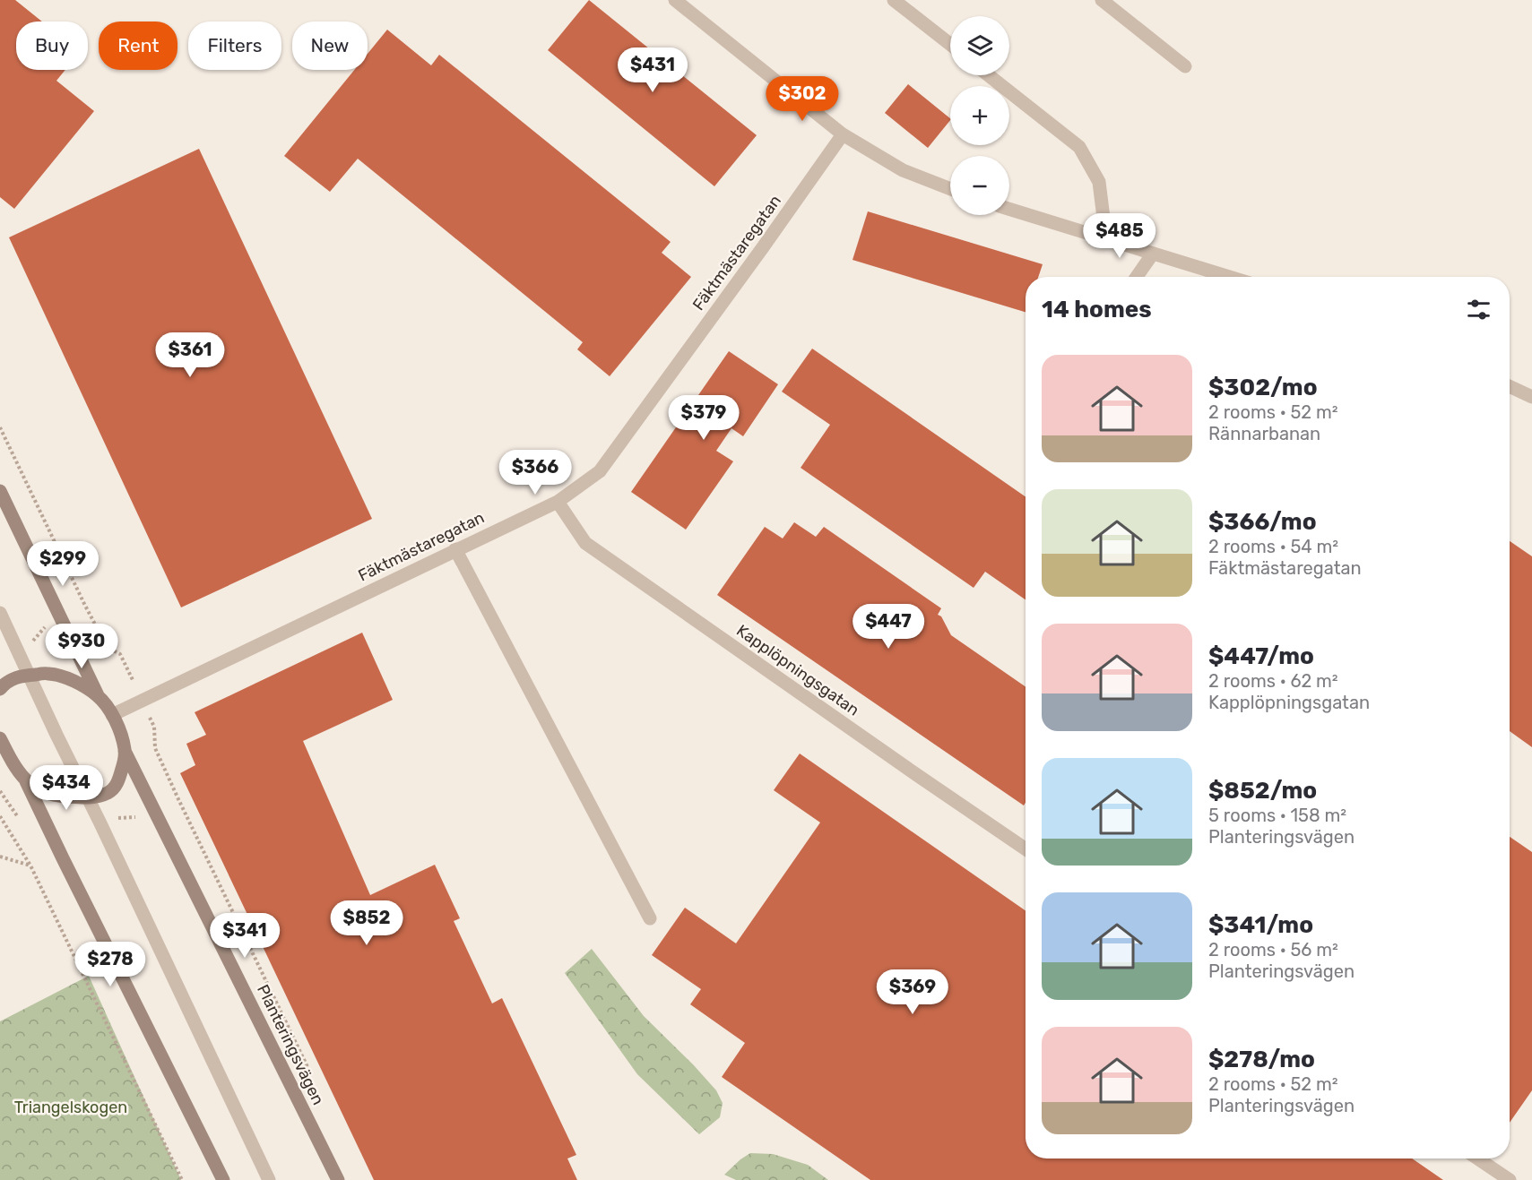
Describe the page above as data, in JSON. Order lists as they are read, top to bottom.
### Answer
{
  "streets": {
    "main road": ["Planteringsvägen"],
    "street": ["Fäktmästaregatan", "Kapplöpningsgatan"]
  },
  "crossings": [
    ["Fäktmästaregatan", "Kapplöpningsgatan"],
    ["Fäktmästaregatan", "Planteringsvägen"]
  ],
  "parks": ["Triangelskogen"],
  "page": {
    "map_buttons": ["+", "−"],
    "chip": [
      "Buy",
      "Rent",
      "Filters",
      "New"
    ],
    "price": [
      "$431",
      "$302",
      "$485",
      "$361",
      "$379",
      "$366",
      "$299",
      "$447",
      "$930",
      "$434",
      "$852",
      "$341",
      "$278",
      "$369"
    ],
    "heading": "14 homes",
    "list": [
      {
        "name": "$302/mo",
        "note": "2 rooms · 52 m² · Rännarbanan"
      },
      {
        "name": "$366/mo",
        "note": "2 rooms · 54 m² · Fäktmästaregatan"
      },
      {
        "name": "$447/mo",
        "note": "2 rooms · 62 m² · Kapplöpningsgatan"
      },
      {
        "name": "$852/mo",
        "note": "5 rooms · 158 m² · Planteringsvägen"
      },
      {
        "name": "$341/mo",
        "note": "2 rooms · 56 m² · Planteringsvägen"
      },
      {
        "name": "$278/mo",
        "note": "2 rooms · 52 m² · Planteringsvägen"
      }
    ]
  }
}
